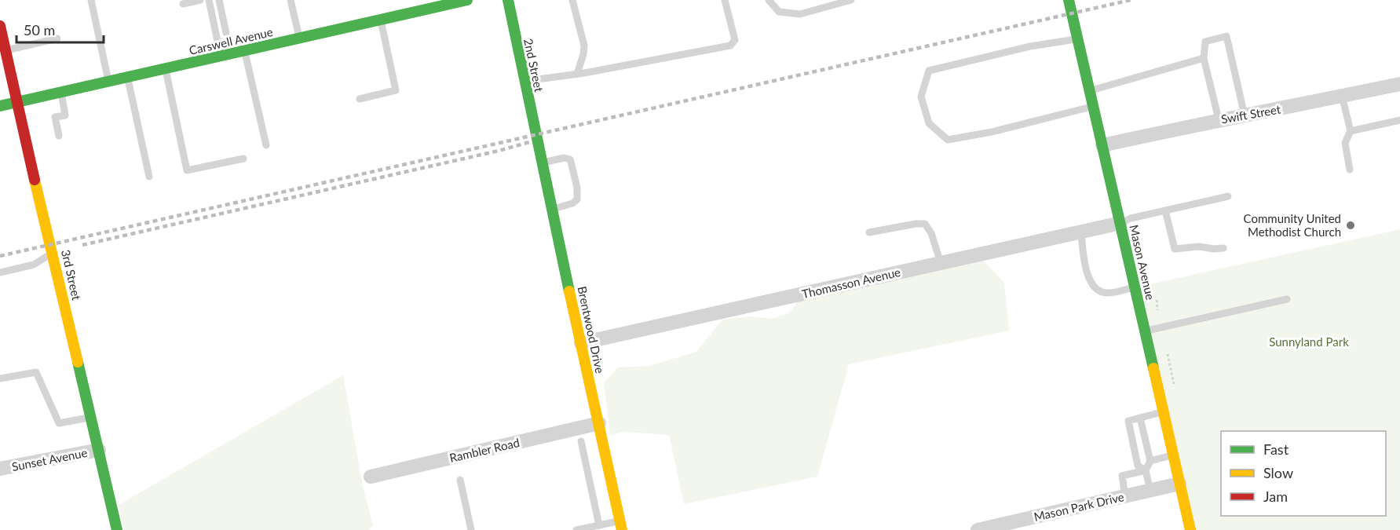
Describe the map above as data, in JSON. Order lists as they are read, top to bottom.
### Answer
{
  "streets": {
    "street": [
      "Carswell Avenue",
      "2nd Street",
      "Swift Street",
      "Mason Avenue",
      "3rd Street",
      "Thomasson Avenue",
      "Brentwood Drive",
      "Rambler Road",
      "Sunset Avenue",
      "Mason Park Drive"
    ]
  },
  "crossings": [
    ["Carswell Avenue", "3rd Street"],
    ["2nd Street", "Brentwood Drive"],
    ["Swift Street", "Mason Avenue"],
    ["Mason Avenue", "Thomasson Avenue"],
    ["Mason Avenue", "Mason Park Drive"],
    ["3rd Street", "Sunset Avenue"],
    ["Thomasson Avenue", "Brentwood Drive"],
    ["Brentwood Drive", "Rambler Road"]
  ],
  "parks": ["Sunnyland Park"],
  "places": ["Community United Methodist Church"],
  "legend": ["Fast", "Slow", "Jam"],
  "scale_bar": "50 m"
}
